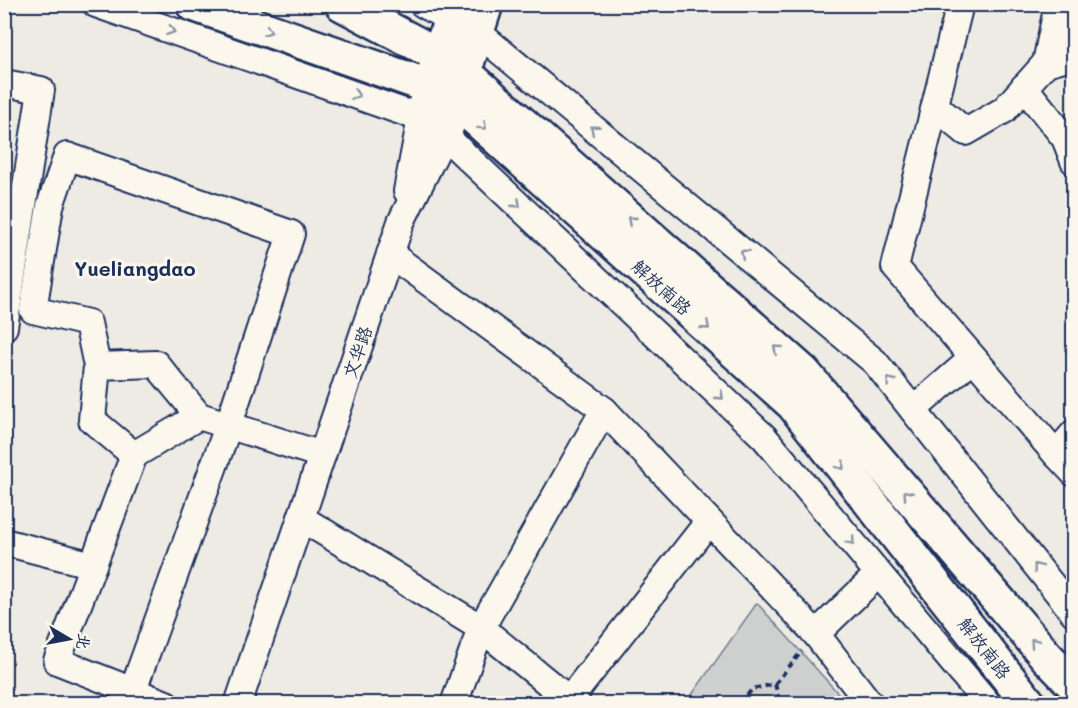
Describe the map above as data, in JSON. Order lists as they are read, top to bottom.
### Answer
{
  "streets": {
    "main road": ["解放南路"],
    "street": ["文华路"]
  },
  "districts": ["Yueliangdao"],
  "north": "right"
}
